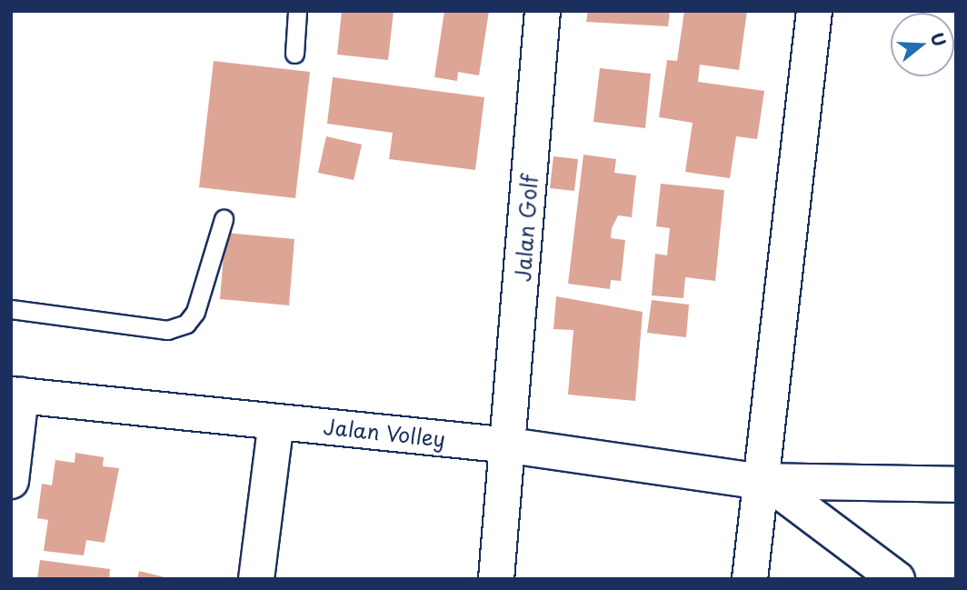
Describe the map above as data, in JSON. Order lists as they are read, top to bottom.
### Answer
{
  "streets": {
    "street": ["Jalan Golf", "Jalan Volley"]
  },
  "crossings": [
    ["Jalan Golf", "Jalan Volley"]
  ],
  "north": "right"
}
